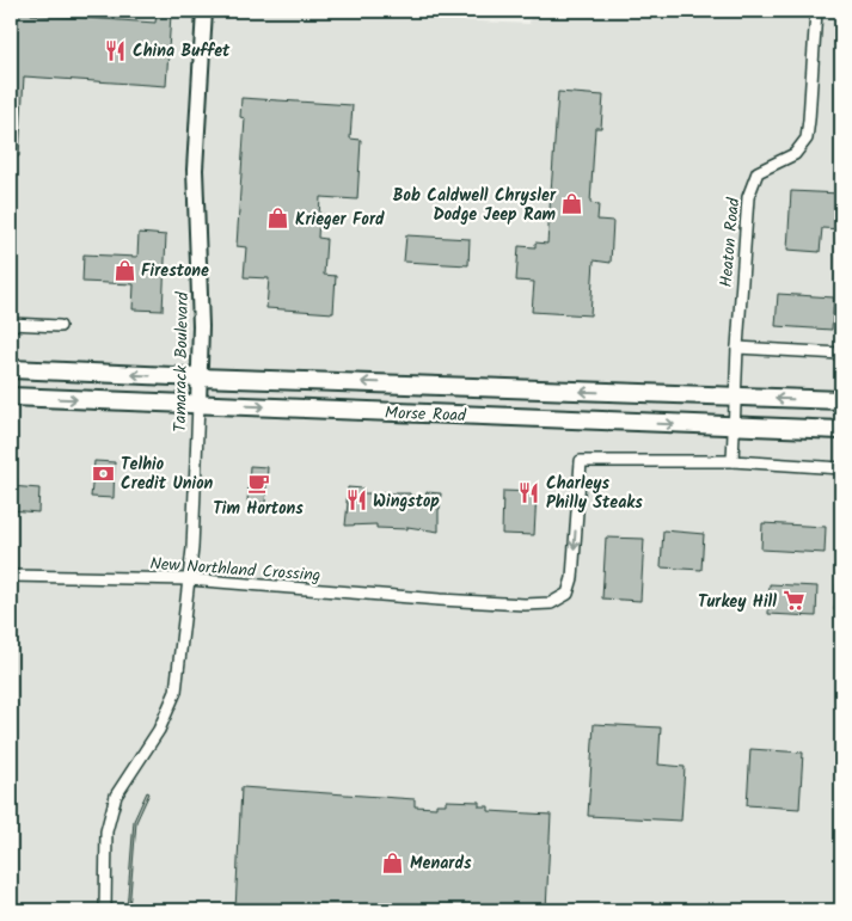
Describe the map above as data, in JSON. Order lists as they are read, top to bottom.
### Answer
{
  "streets": {
    "main road": ["Morse Road"],
    "street": ["Heaton Road", "Tamarack Boulevard", "New Northland Crossing"]
  },
  "crossings": [
    ["Heaton Road", "Morse Road"],
    ["Heaton Road", "New Northland Crossing"],
    ["Tamarack Boulevard", "Morse Road"],
    ["Tamarack Boulevard", "New Northland Crossing"]
  ],
  "one_way": ["New Northland Crossing"],
  "places": {
    "restaurant": ["China Buffet", "Charleys Philly Steaks", "Wingstop"],
    "shop": [
      "Bob Caldwell Chrysler Dodge Jeep Ram",
      "Krieger Ford",
      "Firestone",
      "Menards"
    ],
    "bank": ["Telhio Credit Union"],
    "cafe": ["Tim Hortons"],
    "supermarket": ["Turkey Hill"]
  }
}
